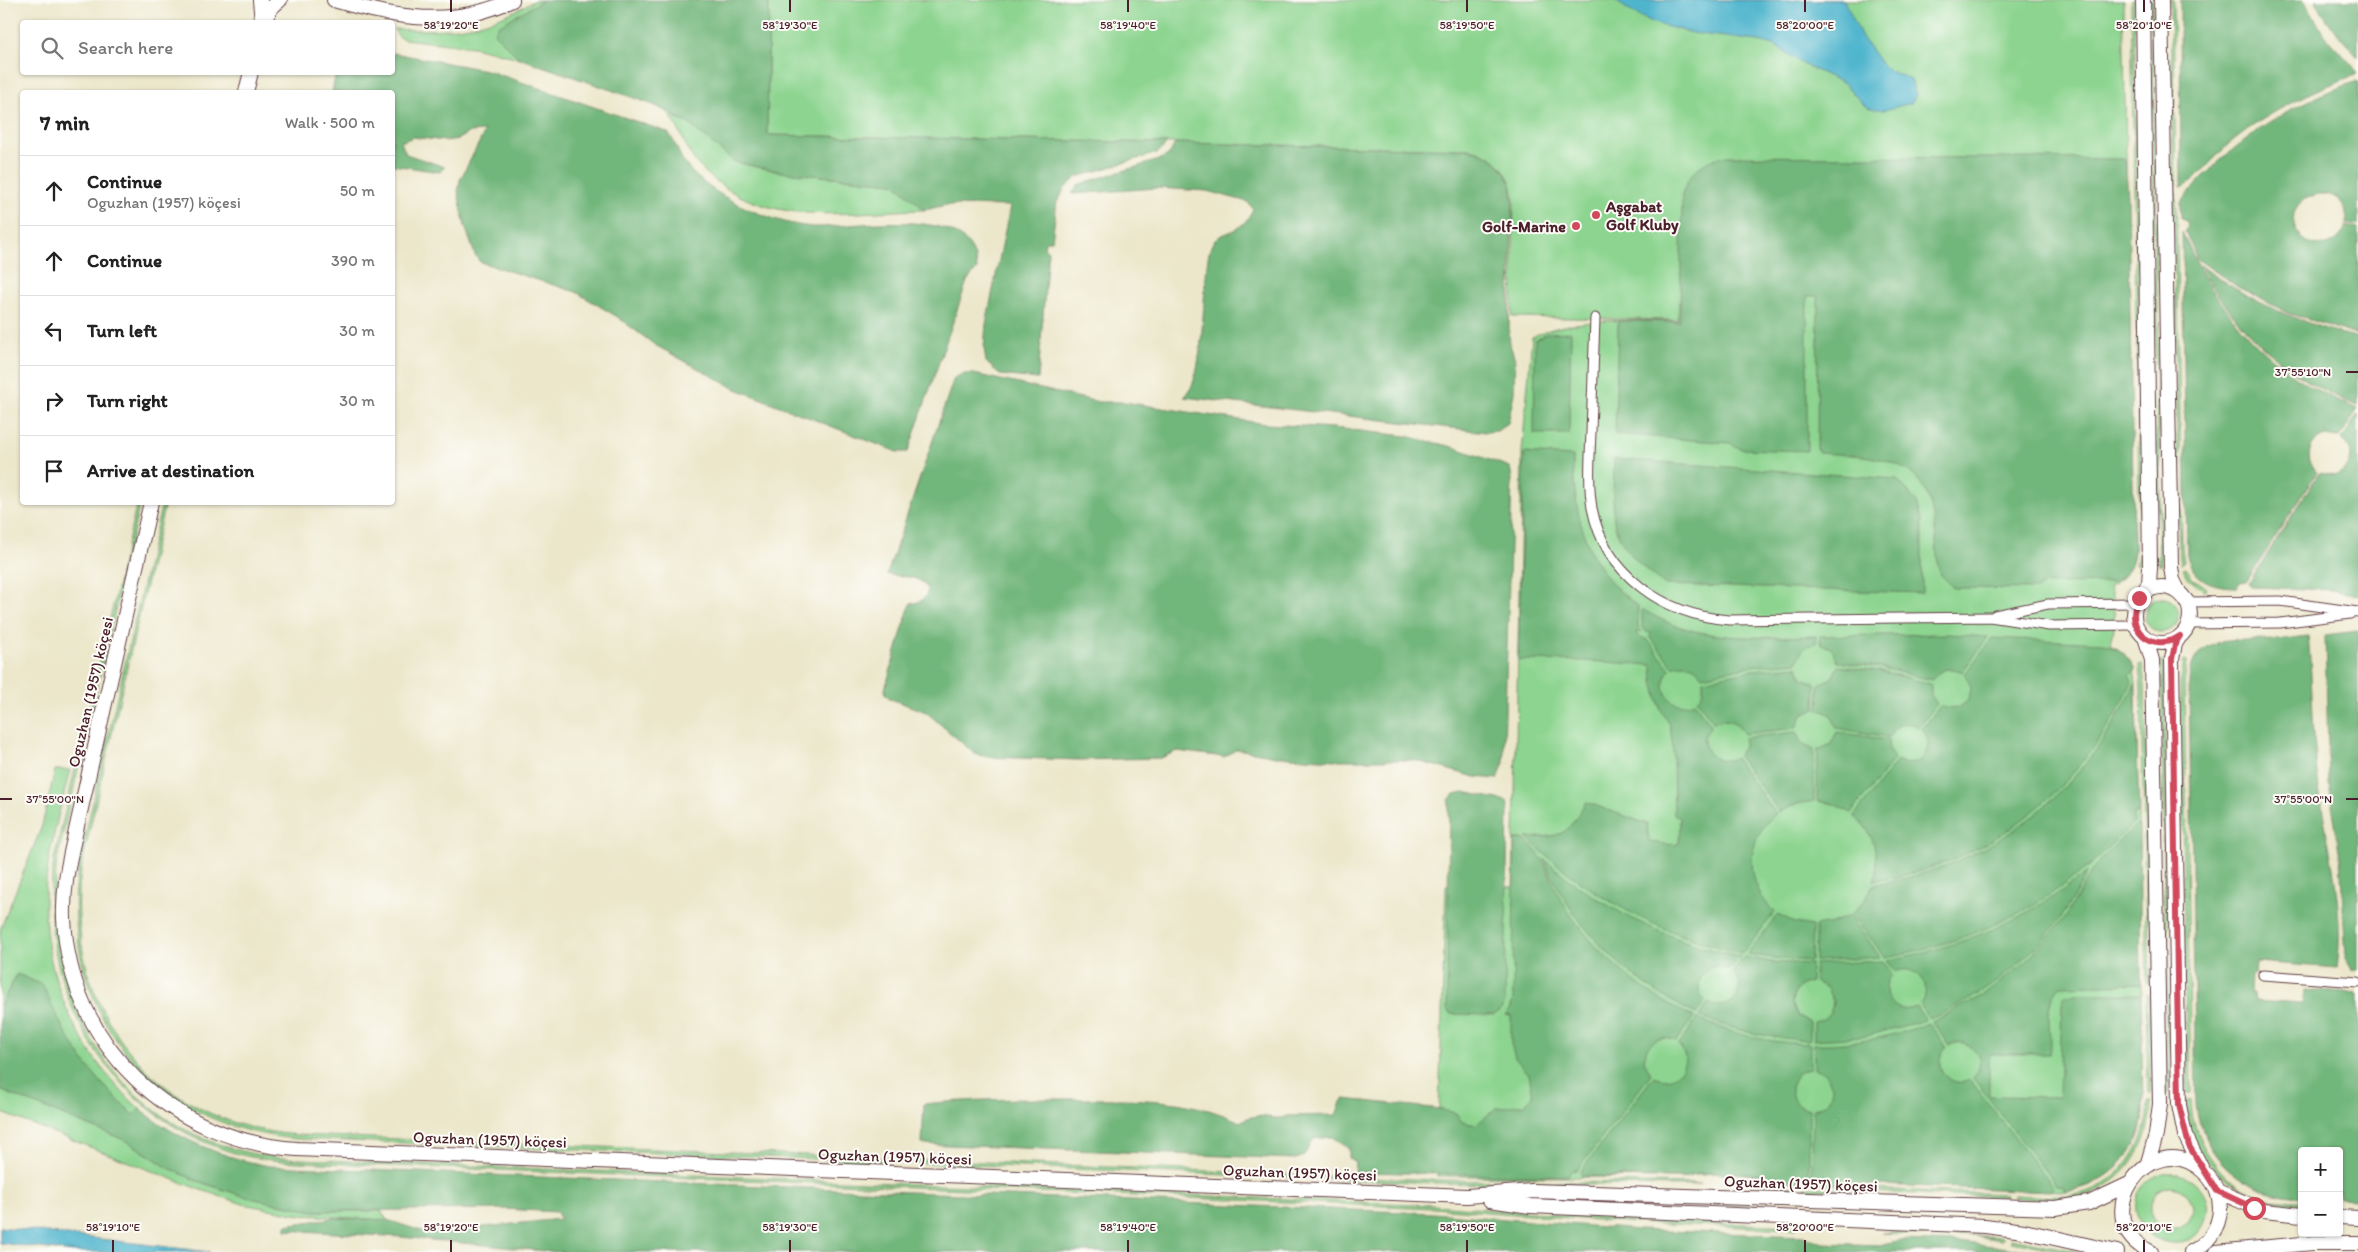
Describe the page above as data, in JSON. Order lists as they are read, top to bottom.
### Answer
{
  "streets": {
    "main road": ["Oguzhan (1957) köçesi"]
  },
  "places": ["Aşgabat Golf Kluby", "Golf-Marine"],
  "page": {
    "search": "Search here",
    "heading": ["7 min", "Walk · 500 m"],
    "list": [
      ["Continue", "Oguzhan (1957) köçesi", "50 m"],
      ["Continue", "390 m"],
      ["Turn left", "30 m"],
      ["Turn right", "30 m"],
      "Arrive at destination"
    ],
    "map_buttons": ["+", "−"]
  },
  "coordinates": [
    "58°19'20\"E",
    "58°19'30\"E",
    "58°19'40\"E",
    "58°19'50\"E",
    "58°20'00\"E",
    "58°20'10\"E",
    "37°55'10\"N",
    "37°55'00\"N",
    "58°19'10\"E"
  ]
}
